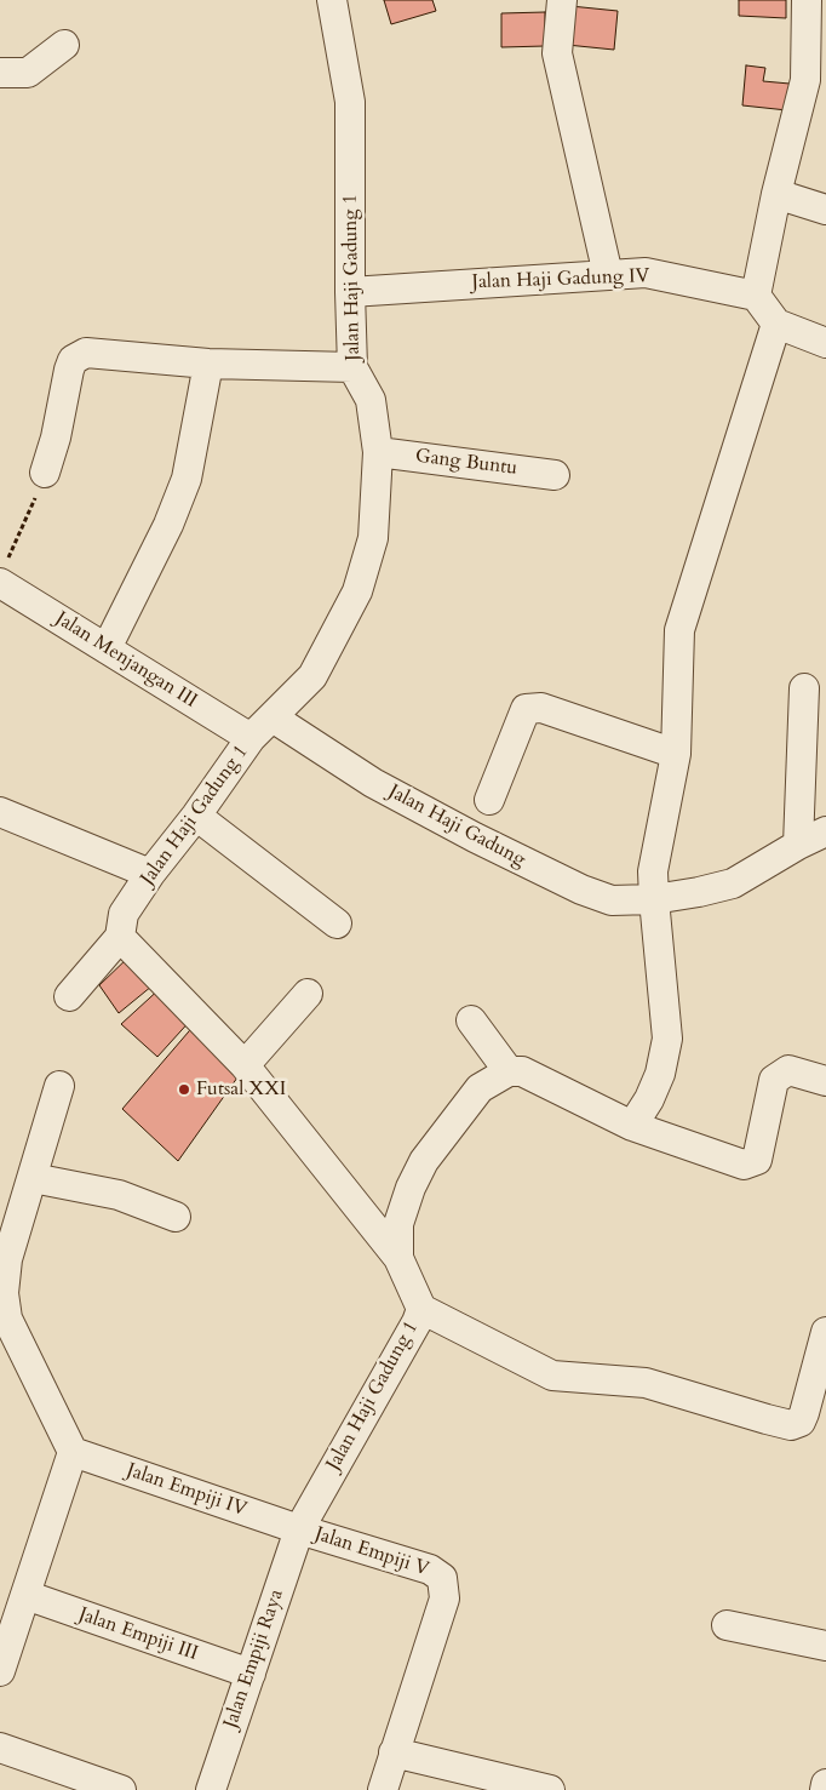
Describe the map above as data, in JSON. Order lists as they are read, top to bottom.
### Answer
{
  "streets": {
    "street": [
      "Jalan Haji Gadung 1",
      "Jalan Haji Gadung IV",
      "Gang Buntu",
      "Jalan Menjangan III",
      "Jalan Haji Gadung",
      "Jalan Empiji IV",
      "Jalan Empiji V",
      "Jalan Empiji III",
      "Jalan Empiji Raya"
    ]
  },
  "crossings": [
    ["Jalan Haji Gadung 1", "Jalan Haji Gadung IV"],
    ["Jalan Haji Gadung 1", "Gang Buntu"],
    ["Jalan Haji Gadung 1", "Jalan Menjangan III"],
    ["Jalan Haji Gadung 1", "Jalan Haji Gadung"],
    ["Jalan Haji Gadung 1", "Jalan Empiji IV"],
    ["Jalan Haji Gadung 1", "Jalan Empiji V"],
    ["Jalan Haji Gadung 1", "Jalan Empiji Raya"],
    ["Jalan Empiji IV", "Jalan Empiji V"],
    ["Jalan Empiji IV", "Jalan Empiji Raya"],
    ["Jalan Empiji V", "Jalan Empiji Raya"],
    ["Jalan Empiji III", "Jalan Empiji Raya"]
  ],
  "places": ["Futsal XXI"]
}
